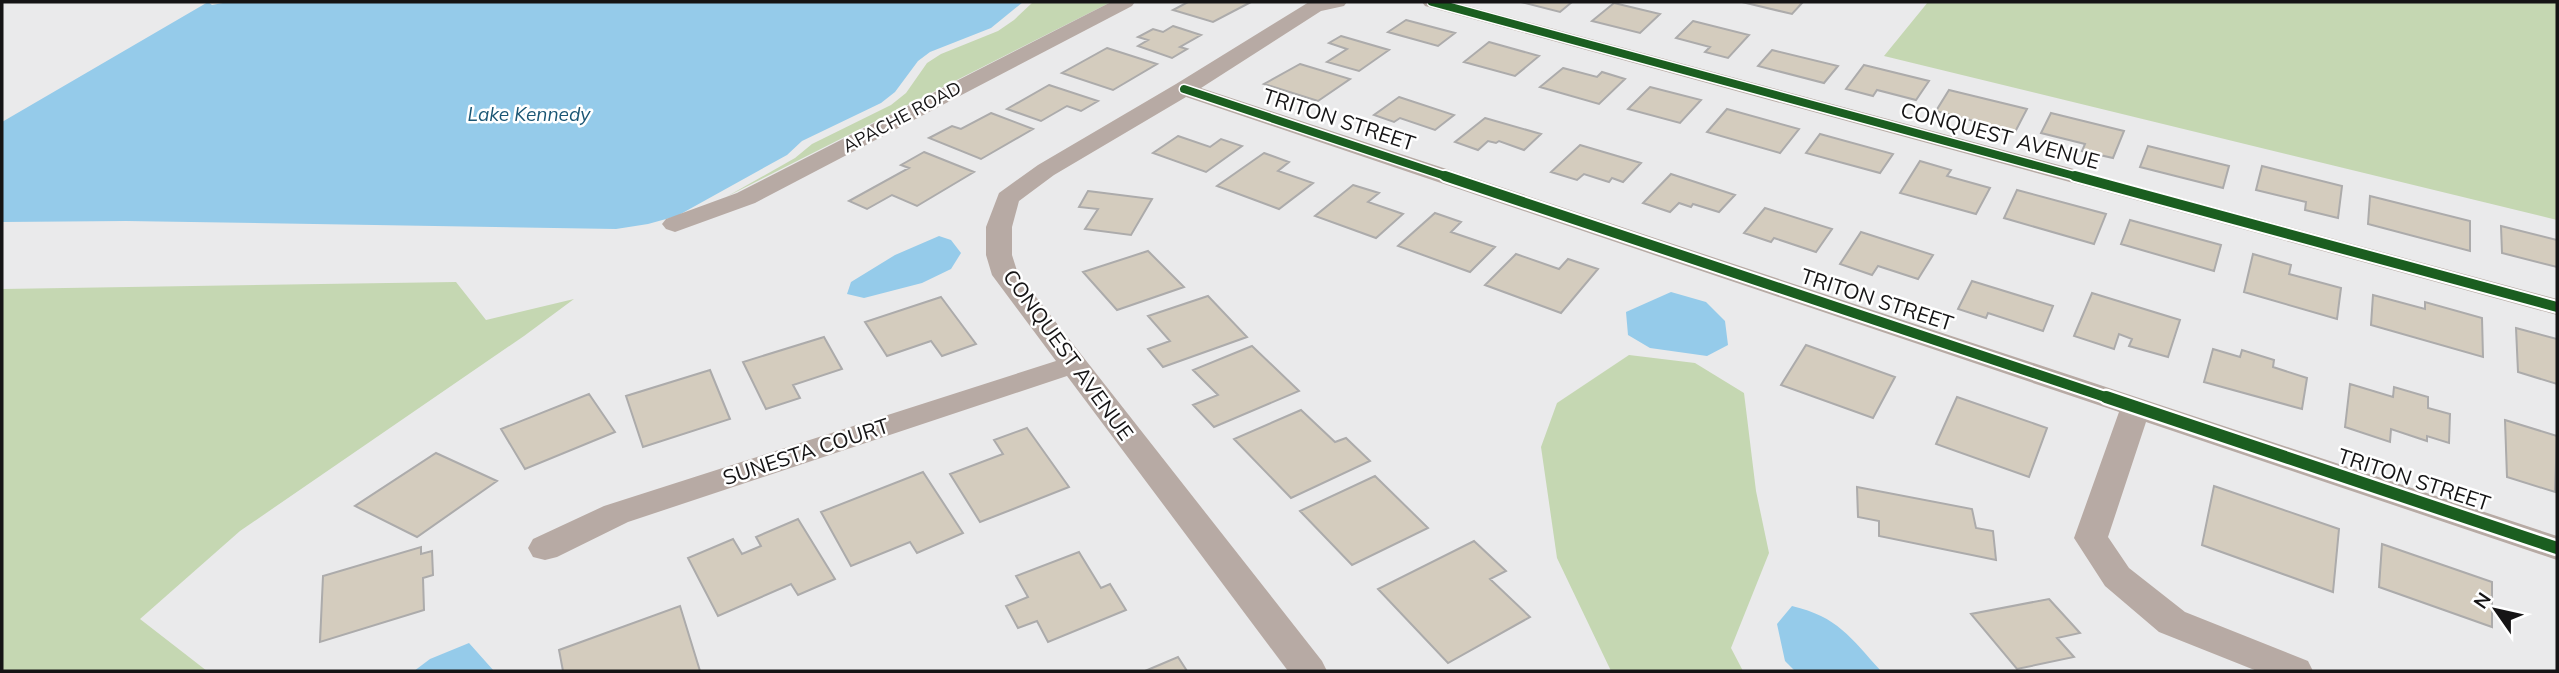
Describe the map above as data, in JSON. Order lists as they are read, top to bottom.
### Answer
{
  "streets": {
    "street": [
      "APACHE ROAD",
      "TRITON STREET",
      "CONQUEST AVENUE",
      "SUNESTA COURT"
    ]
  },
  "crossings": [
    ["TRITON STREET", "CONQUEST AVENUE"],
    ["CONQUEST AVENUE", "SUNESTA COURT"]
  ],
  "water": ["Lake Kennedy"],
  "north": "top left"
}
